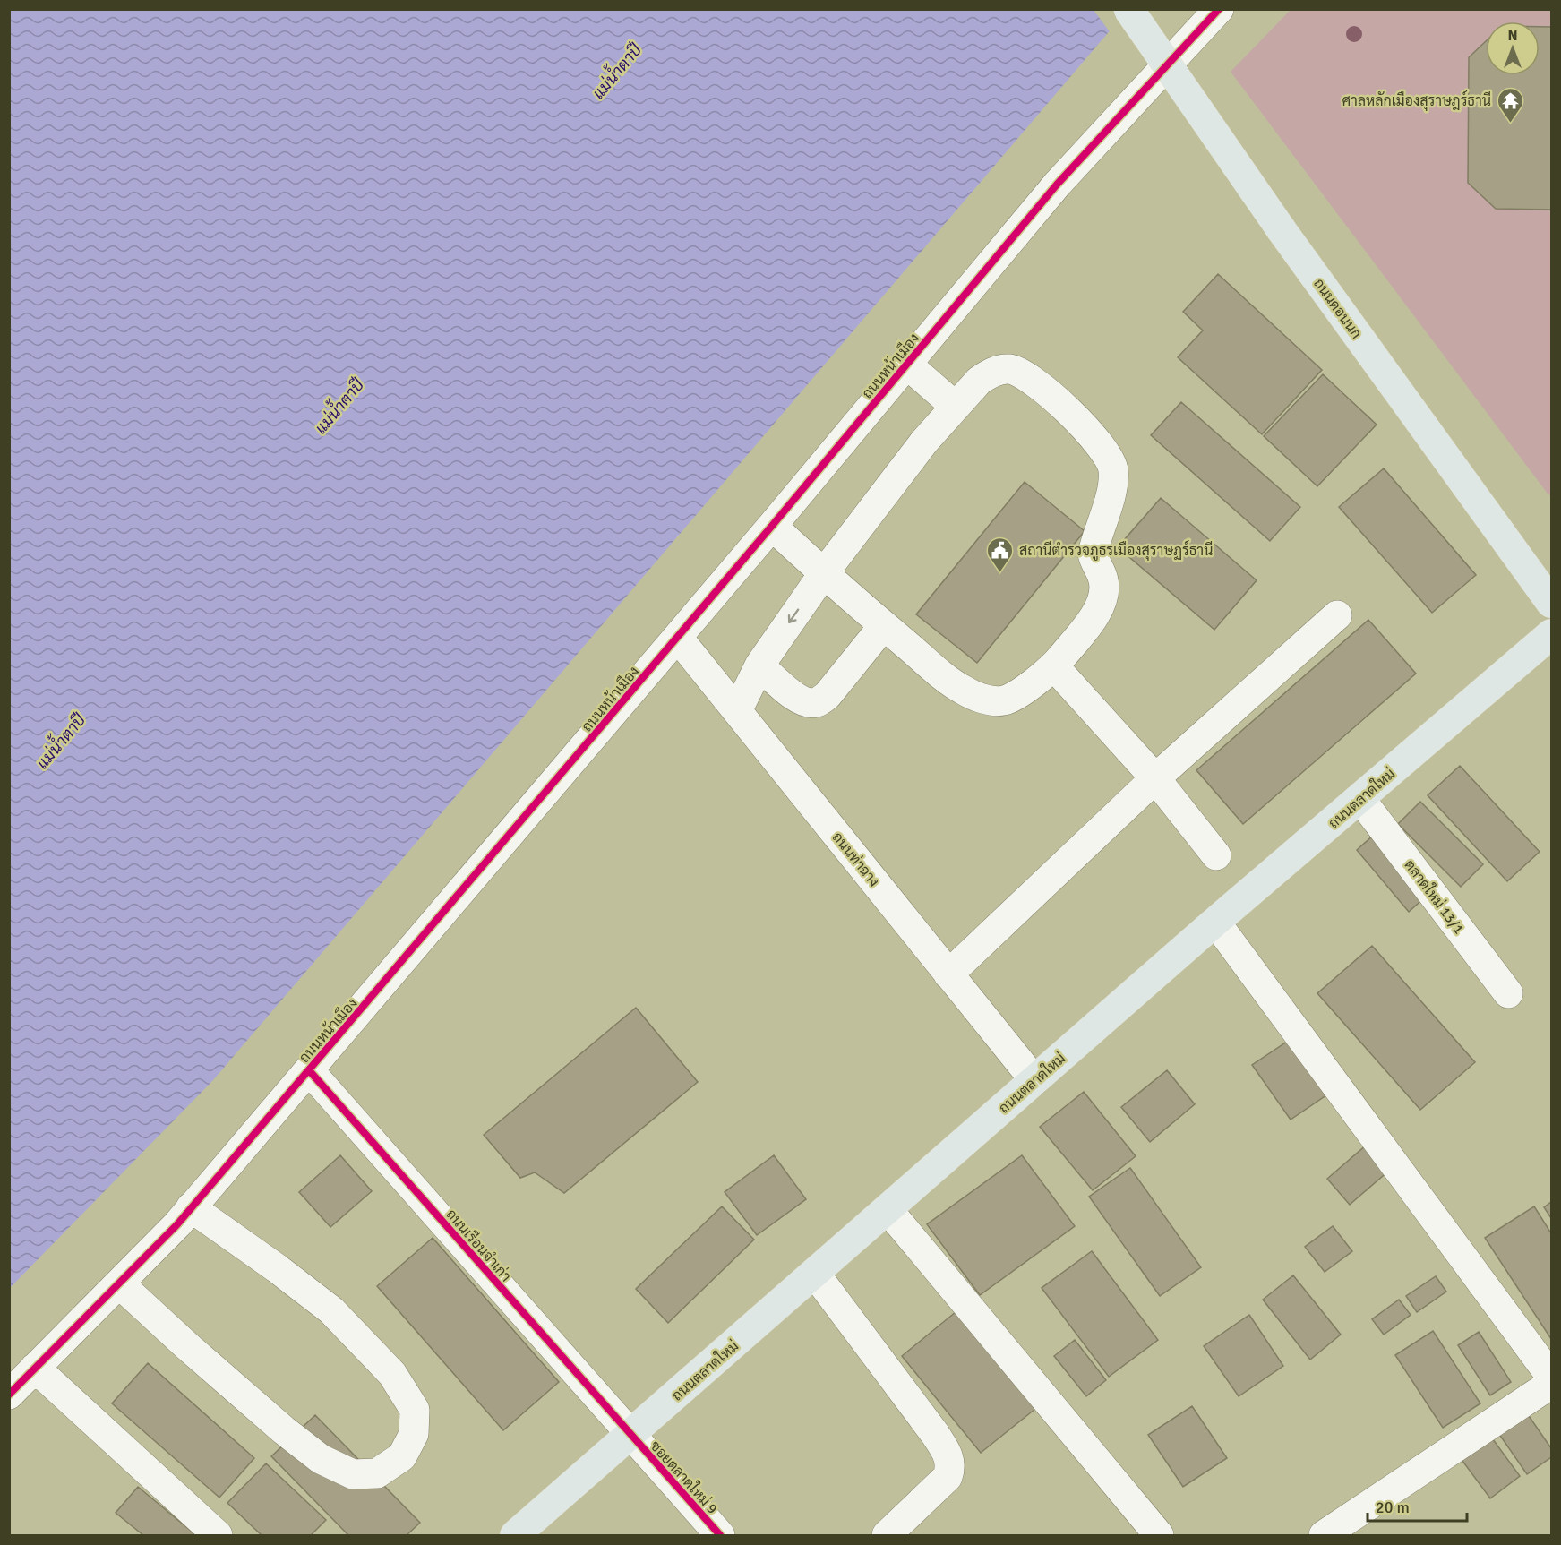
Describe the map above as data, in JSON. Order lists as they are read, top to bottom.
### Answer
{
  "streets": {
    "main road": ["ถนนดอนนก", "ถนนตลาดใหม่"],
    "street": [
      "ถนนหน้าเมือง",
      "ถนนท่าฉาง",
      "ตลาดใหม่ 13/1",
      "ถนนเรือนจำเก่า",
      "ซอยตลาดใหม่ 9"
    ]
  },
  "crossings": [
    ["ถนนหน้าเมือง", "ถนนท่าฉาง"],
    ["ถนนหน้าเมือง", "ถนนเรือนจำเก่า"],
    ["ถนนตลาดใหม่", "ถนนท่าฉาง"],
    ["ถนนตลาดใหม่", "ตลาดใหม่ 13/1"],
    ["ถนนตลาดใหม่", "ถนนเรือนจำเก่า"],
    ["ถนนตลาดใหม่", "ซอยตลาดใหม่ 9"],
    ["ถนนเรือนจำเก่า", "ซอยตลาดใหม่ 9"]
  ],
  "water": ["แม่น้ำตาปี"],
  "places": {
    "temple": ["ศาลหลักเมืองสุราษฎร์ธานี"],
    "public building": ["สถานีตำรวจภูธรเมืองสุราษฏร์ธานี"]
  },
  "scale_bar": "20 m",
  "north": "top"
}
